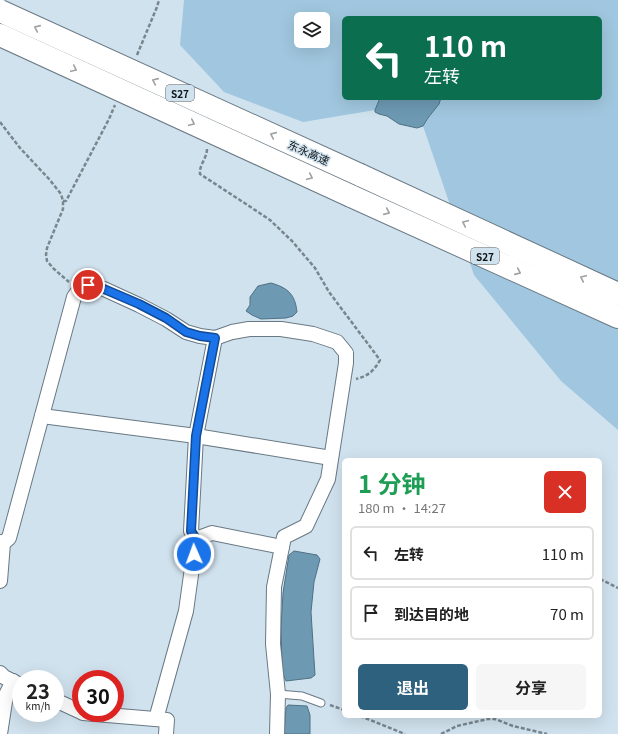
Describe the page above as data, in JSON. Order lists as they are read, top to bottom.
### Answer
{
  "streets": {
    "highway": ["S27", "东永高速"]
  },
  "page": {
    "turn": ["110 m", "左转"],
    "heading": ["1 分钟", "180 m · 14:27"],
    "list": [
      {
        "name": "左转",
        "value": "110 m"
      },
      {
        "name": "到达目的地",
        "value": "70 m"
      }
    ],
    "buttons": ["退出", "分享"],
    "speed": "23 km/h",
    "limit": "30"
  }
}
